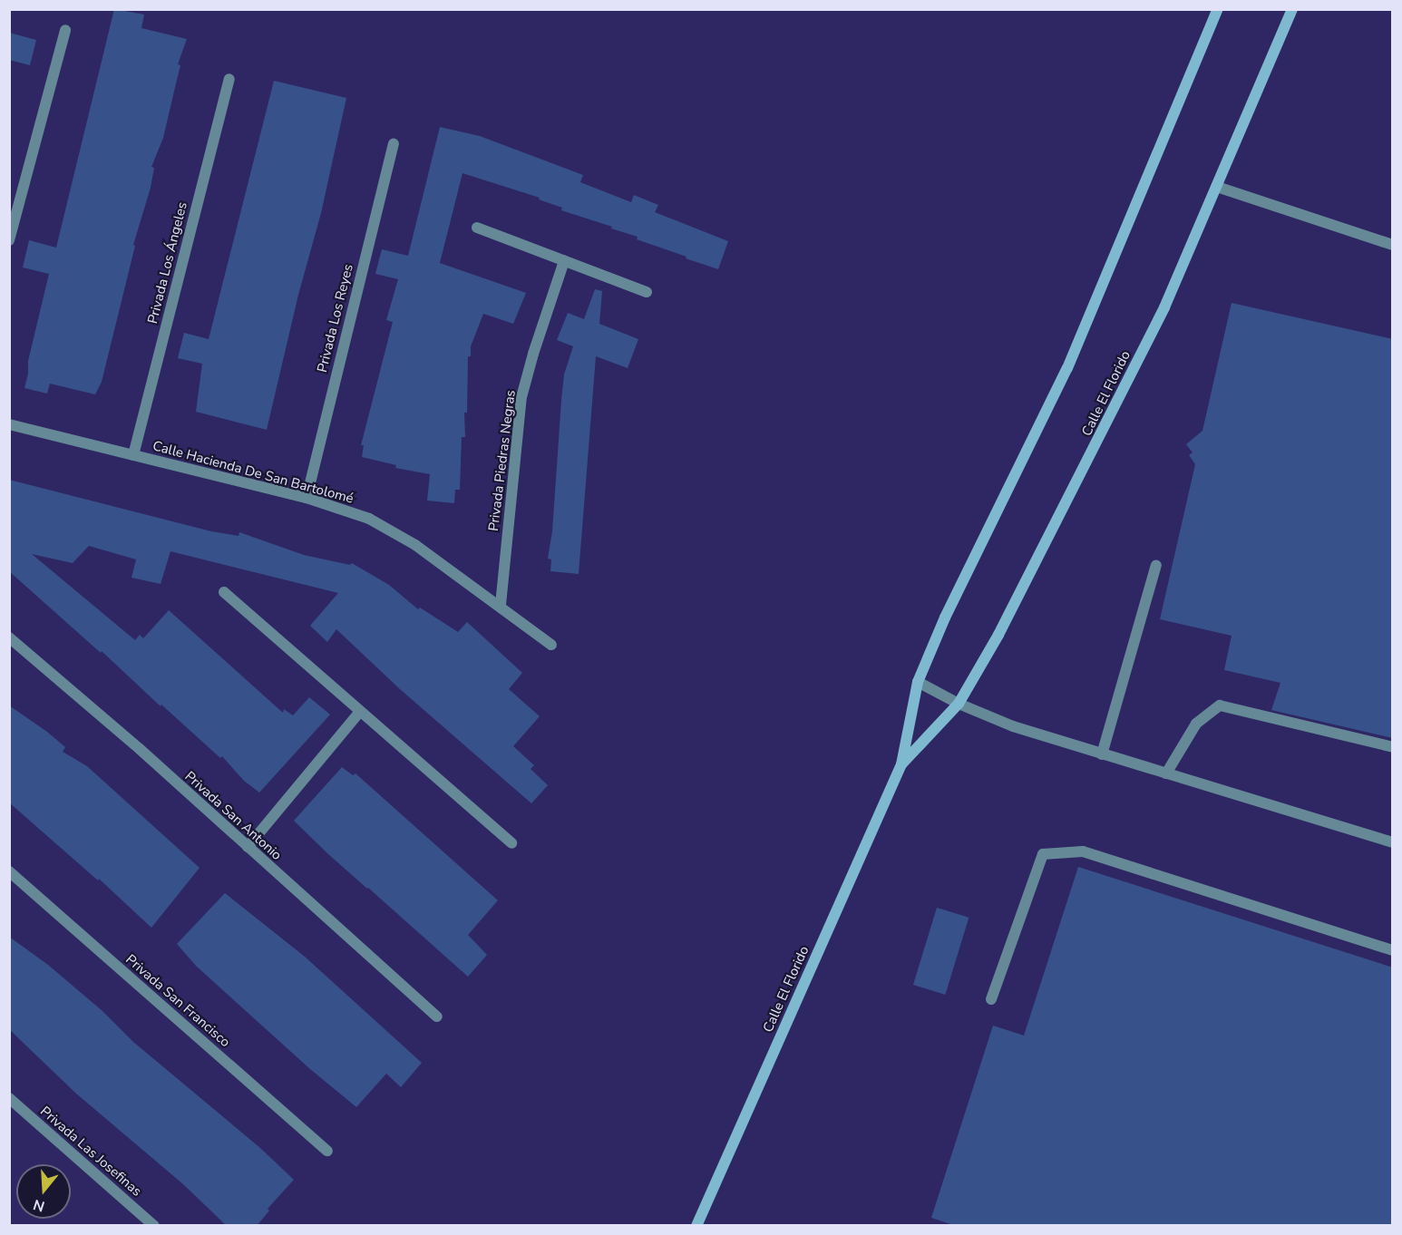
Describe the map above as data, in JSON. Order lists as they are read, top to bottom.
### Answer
{
  "streets": {
    "main road": ["Calle El Florido"],
    "street": [
      "Privada Los Ángeles",
      "Privada Los Reyes",
      "Privada Piedras Negras",
      "Calle Hacienda De San Bartolomé",
      "Privada San Antonio",
      "Privada San Francisco",
      "Privada Las Josefinas"
    ]
  },
  "crossings": [
    ["Privada Los Ángeles", "Calle Hacienda De San Bartolomé"],
    ["Privada Los Reyes", "Calle Hacienda De San Bartolomé"],
    ["Privada Piedras Negras", "Calle Hacienda De San Bartolomé"]
  ],
  "north": "bottom"
}
